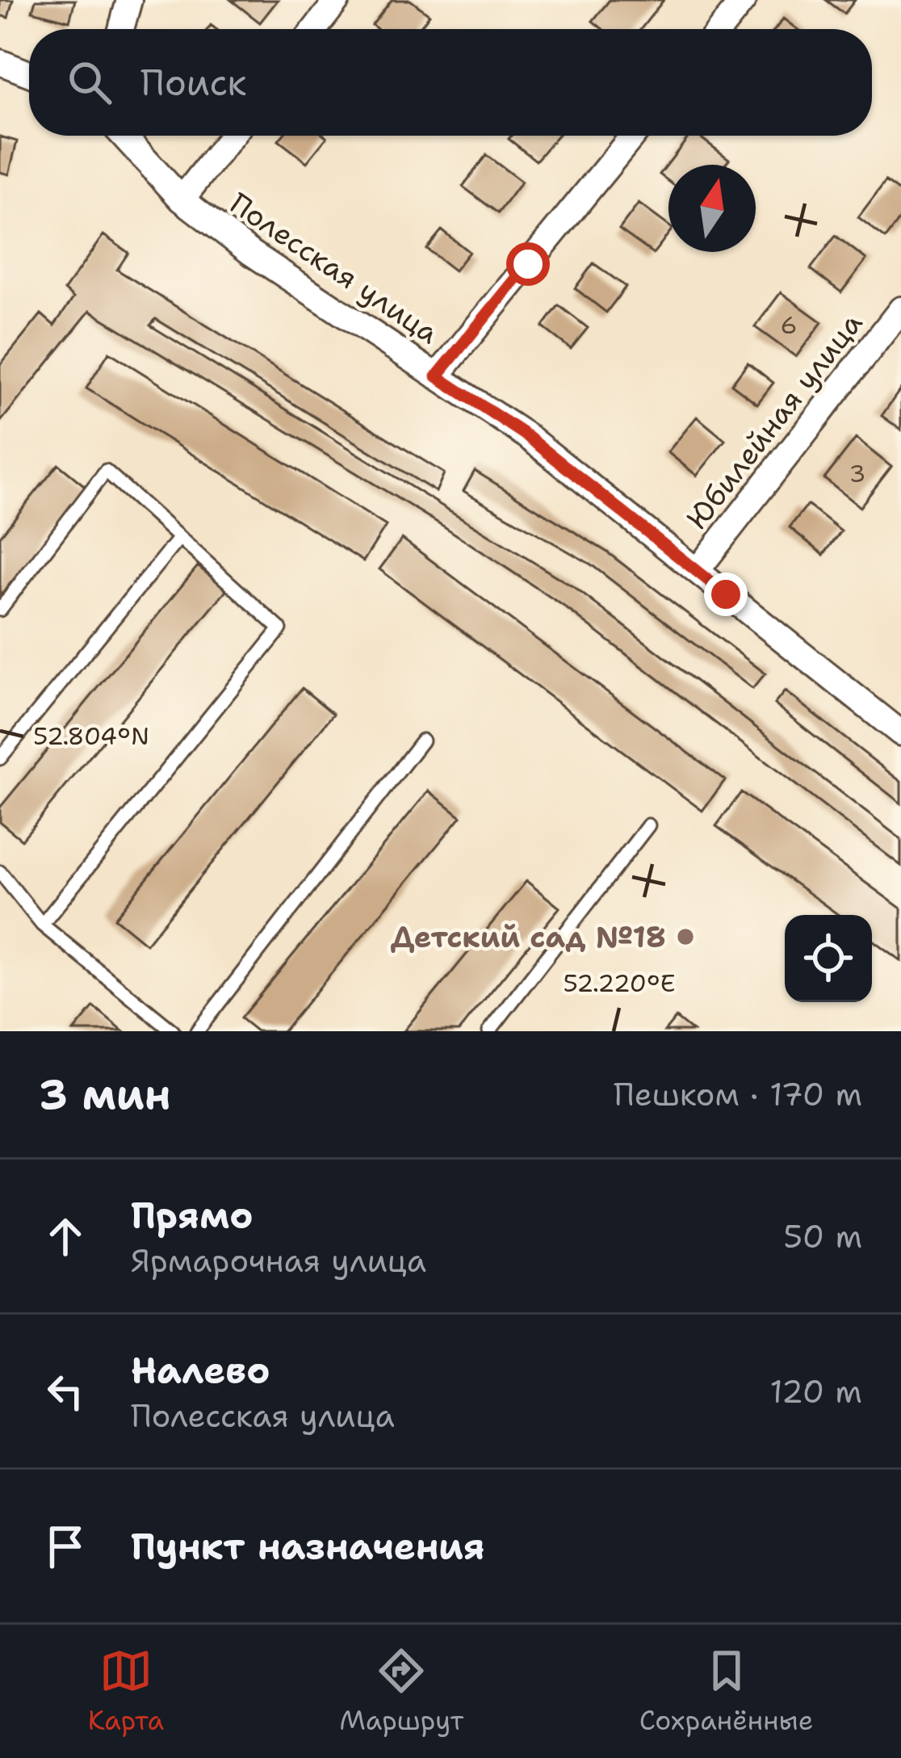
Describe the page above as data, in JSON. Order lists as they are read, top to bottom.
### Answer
{
  "streets": {
    "street": ["Полесская улица", "Юбилейная улица"]
  },
  "crossings": [
    ["Полесская улица", "Юбилейная улица"]
  ],
  "places": ["Детский сад №18"],
  "house_numbers": ["6", "3"],
  "north": "top",
  "page": {
    "search": "Поиск",
    "heading": ["3 мин", "Пешком · 170 m"],
    "list": [
      ["Прямо", "Ярмарочная улица", "50 m"],
      ["Налево", "Полесская улица", "120 m"],
      "Пункт назначения"
    ],
    "nav": ["Карта", "Маршрут", "Сохранённые"]
  },
  "coordinates": ["52.804°N", "52.220°E"]
}
